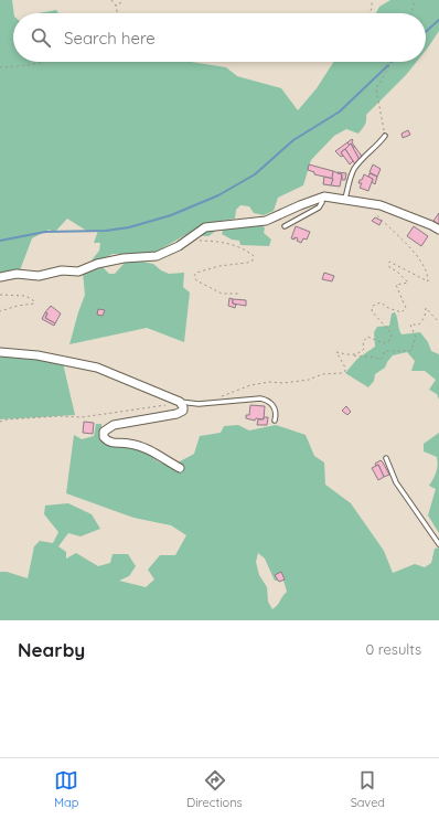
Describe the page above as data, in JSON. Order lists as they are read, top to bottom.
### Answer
{
  "page": {
    "search": "Search here",
    "heading": ["Nearby", "0 results"],
    "nav": ["Map", "Directions", "Saved"]
  }
}
